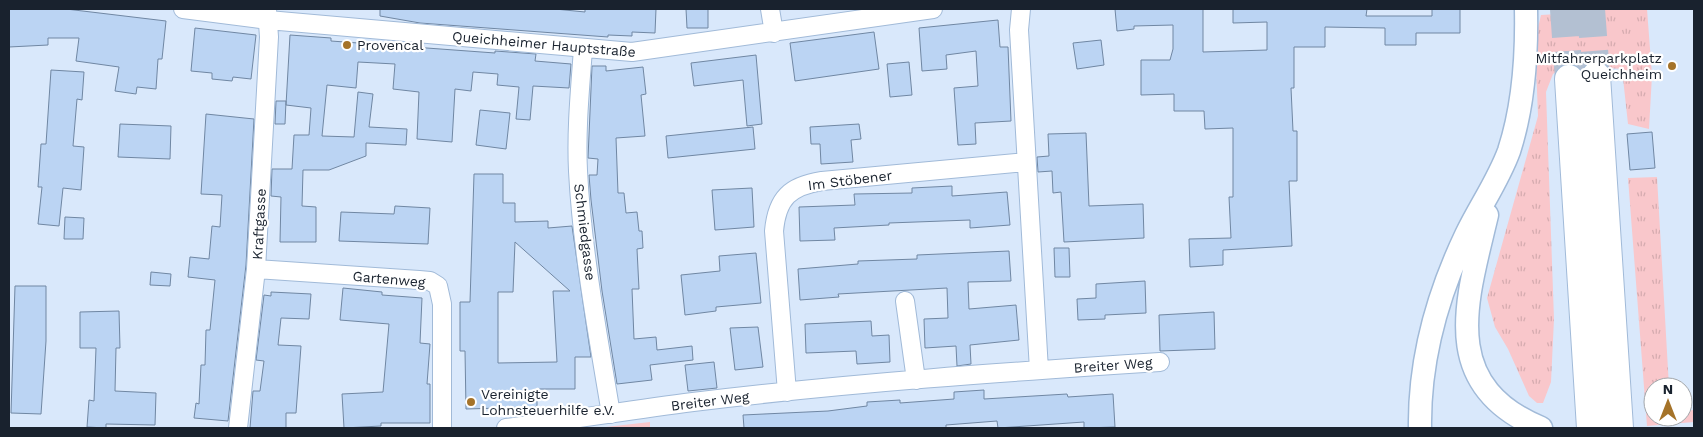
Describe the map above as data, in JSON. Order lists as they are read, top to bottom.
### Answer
{
  "streets": {
    "street": [
      "Queichheimer Hauptstraße",
      "Im Stöbener",
      "Kraftgasse",
      "Schmiedgasse",
      "Gartenweg",
      "Breiter Weg"
    ]
  },
  "crossings": [
    ["Queichheimer Hauptstraße", "Kraftgasse"],
    ["Queichheimer Hauptstraße", "Schmiedgasse"],
    ["Im Stöbener", "Breiter Weg"],
    ["Kraftgasse", "Gartenweg"],
    ["Schmiedgasse", "Breiter Weg"]
  ],
  "places": ["Provencal", "Mitfahrerparkplatz Queichheim", "Vereinigte Lohnsteuerhilfe e.V."],
  "north": "top"
}
